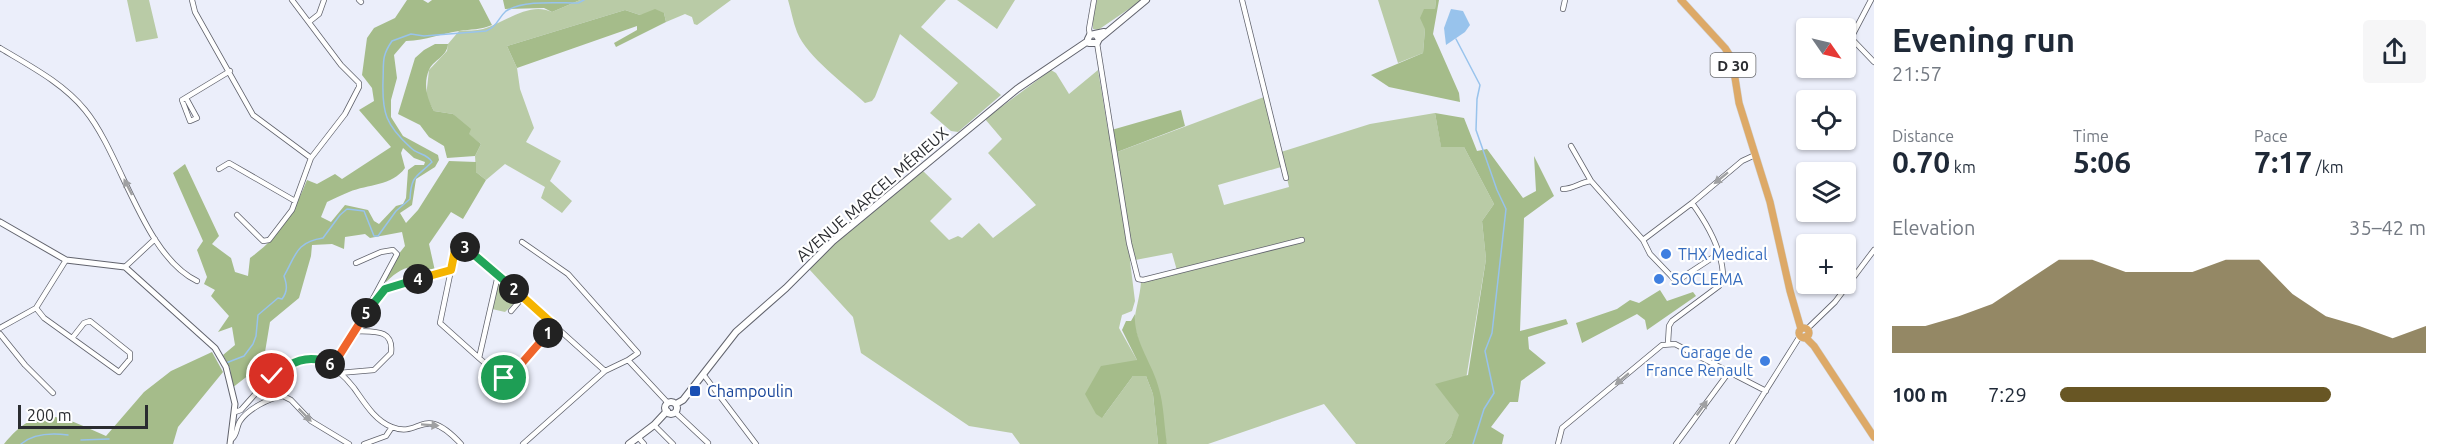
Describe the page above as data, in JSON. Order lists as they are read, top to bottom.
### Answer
{
  "streets": {
    "main road": ["D 30", "AVENUE MARCEL MÉRIEUX"]
  },
  "places": {
    "other": ["THX Medical", "SOCLEMA", "Garage de France Renault"],
    "transit": ["Champoulin"]
  },
  "scale_bar": "200 m",
  "north": "bottom right",
  "page": {
    "heading": ["Evening run", "21:57"],
    "map_buttons": "+",
    "stats": [
      ["Distance", "0.70 km"],
      ["Time", "5:06"],
      ["Pace", "7:17 /km"]
    ],
    "chart": ["Elevation", "35–42 m"],
    "pins": [
      "3",
      "4",
      "2",
      "5",
      "1",
      "6"
    ],
    "list": [
      {
        "name": "100 m",
        "note": "7:29"
      }
    ],
    "scale": "200 m"
  }
}
